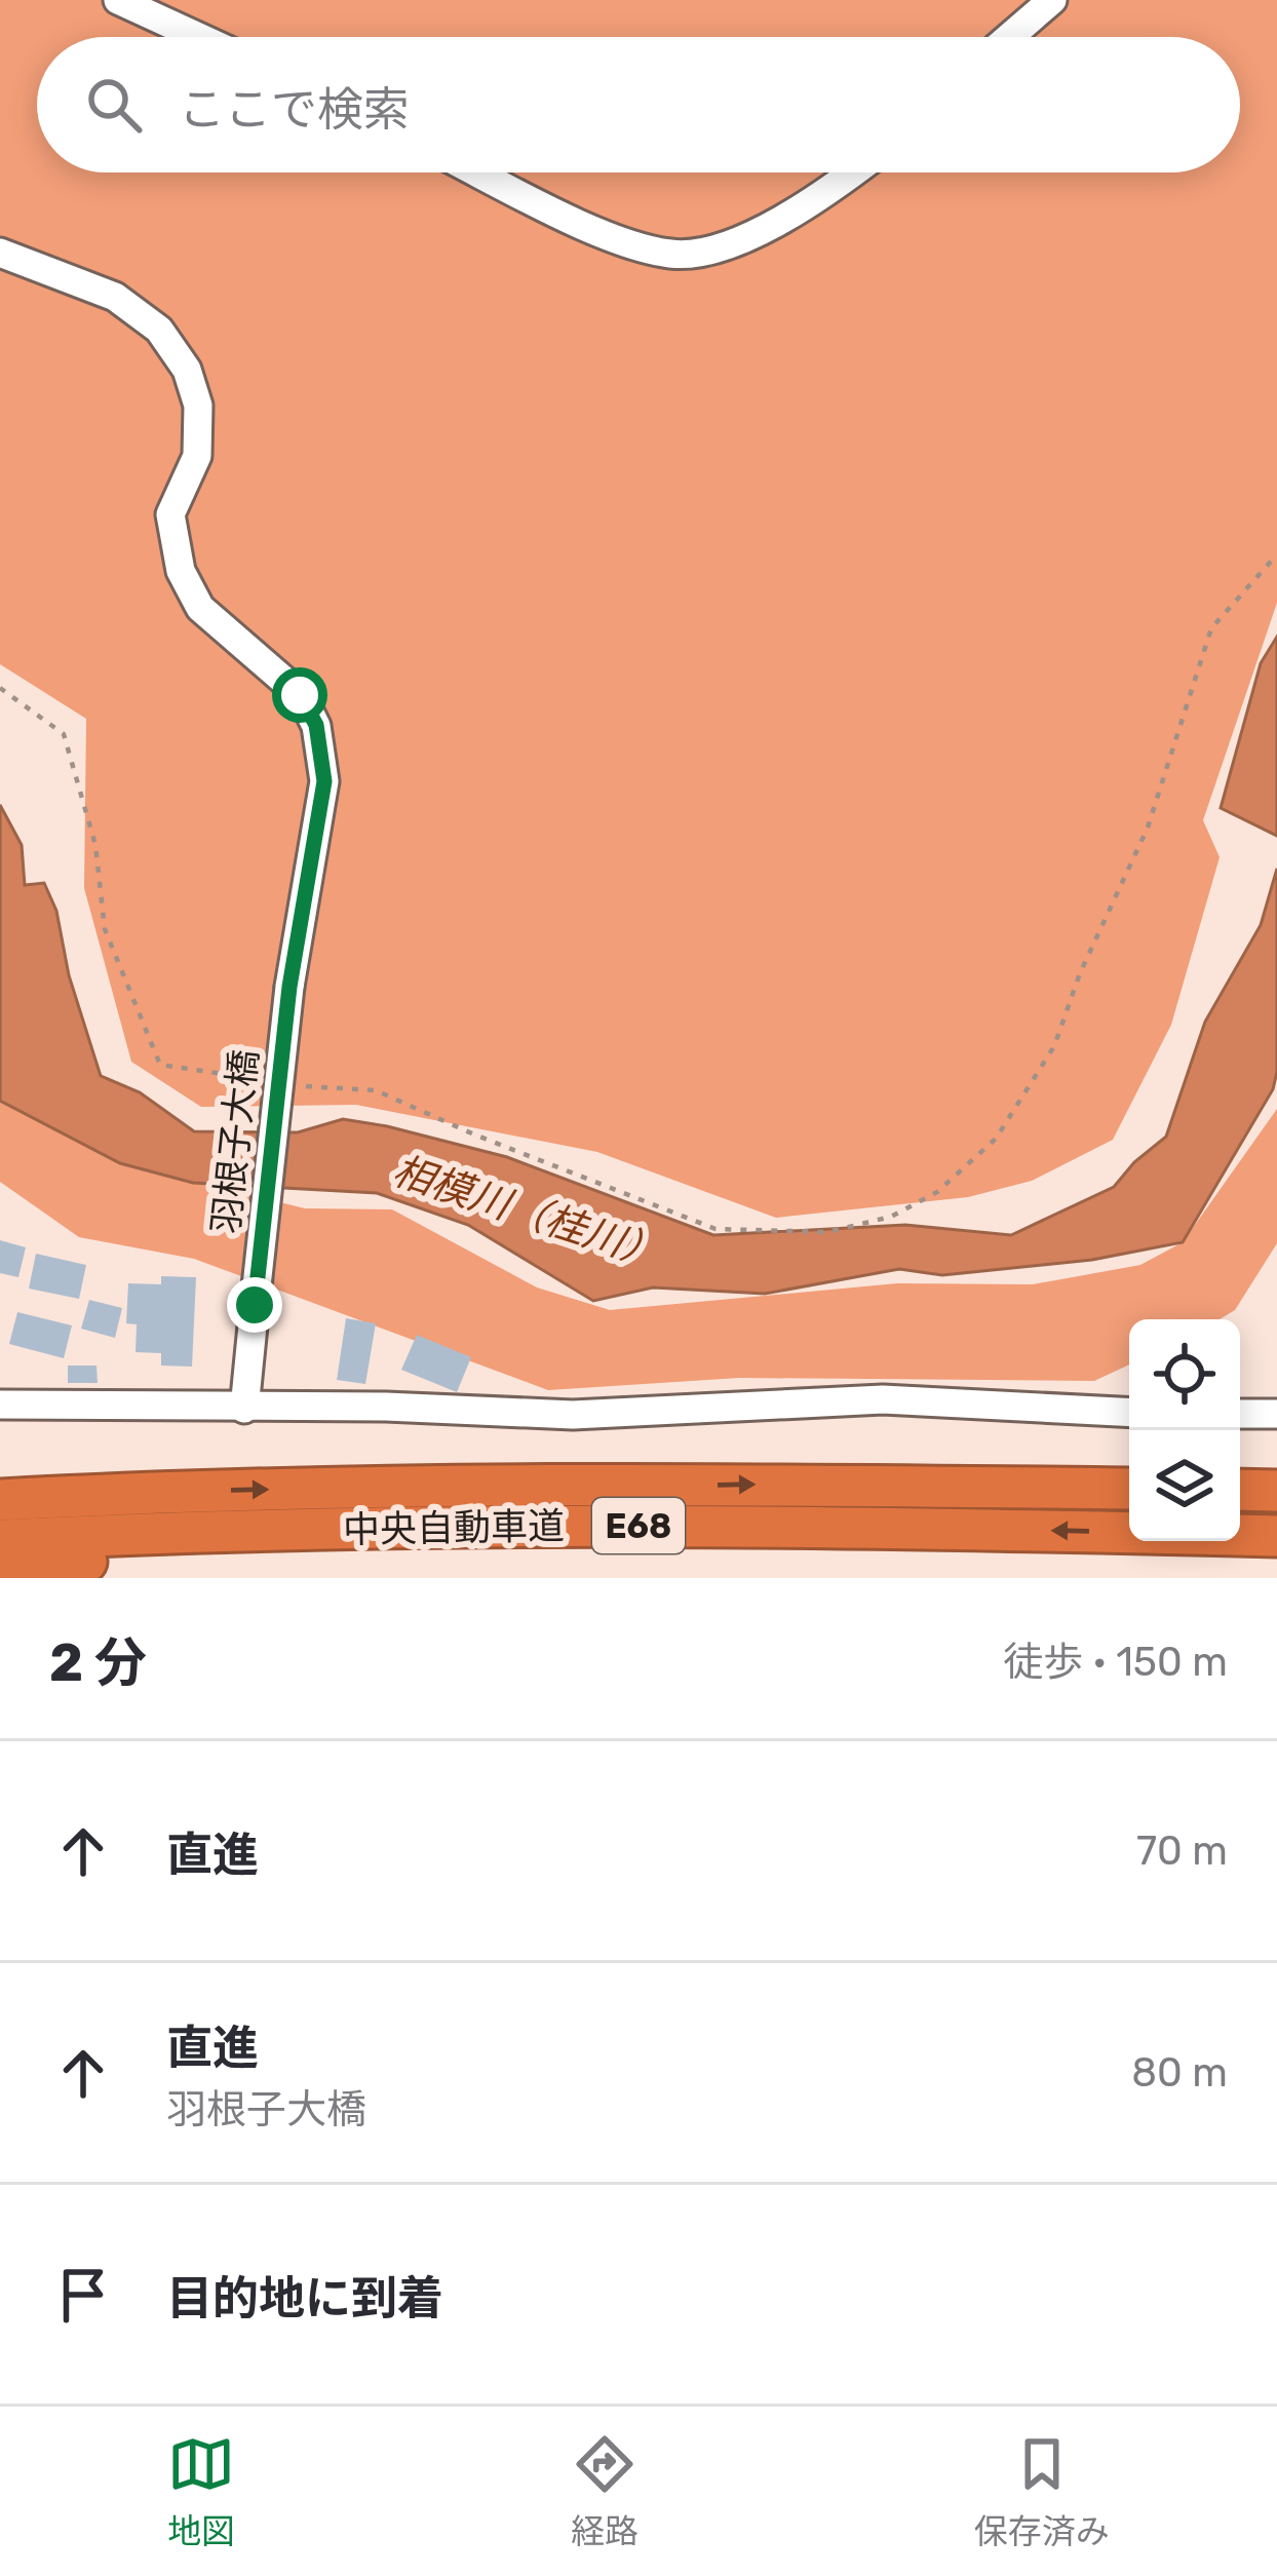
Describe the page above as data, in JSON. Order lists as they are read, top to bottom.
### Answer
{
  "streets": {
    "highway": ["E68", "中央自動車道"],
    "street": ["羽根子大橋"]
  },
  "water": ["相模川（桂川）"],
  "page": {
    "search": "ここで検索",
    "heading": ["2 分", "徒歩 · 150 m"],
    "list": [
      ["直進", "70 m"],
      ["直進", "羽根子大橋", "80 m"],
      "目的地に到着"
    ],
    "nav": ["地図", "経路", "保存済み"]
  }
}
